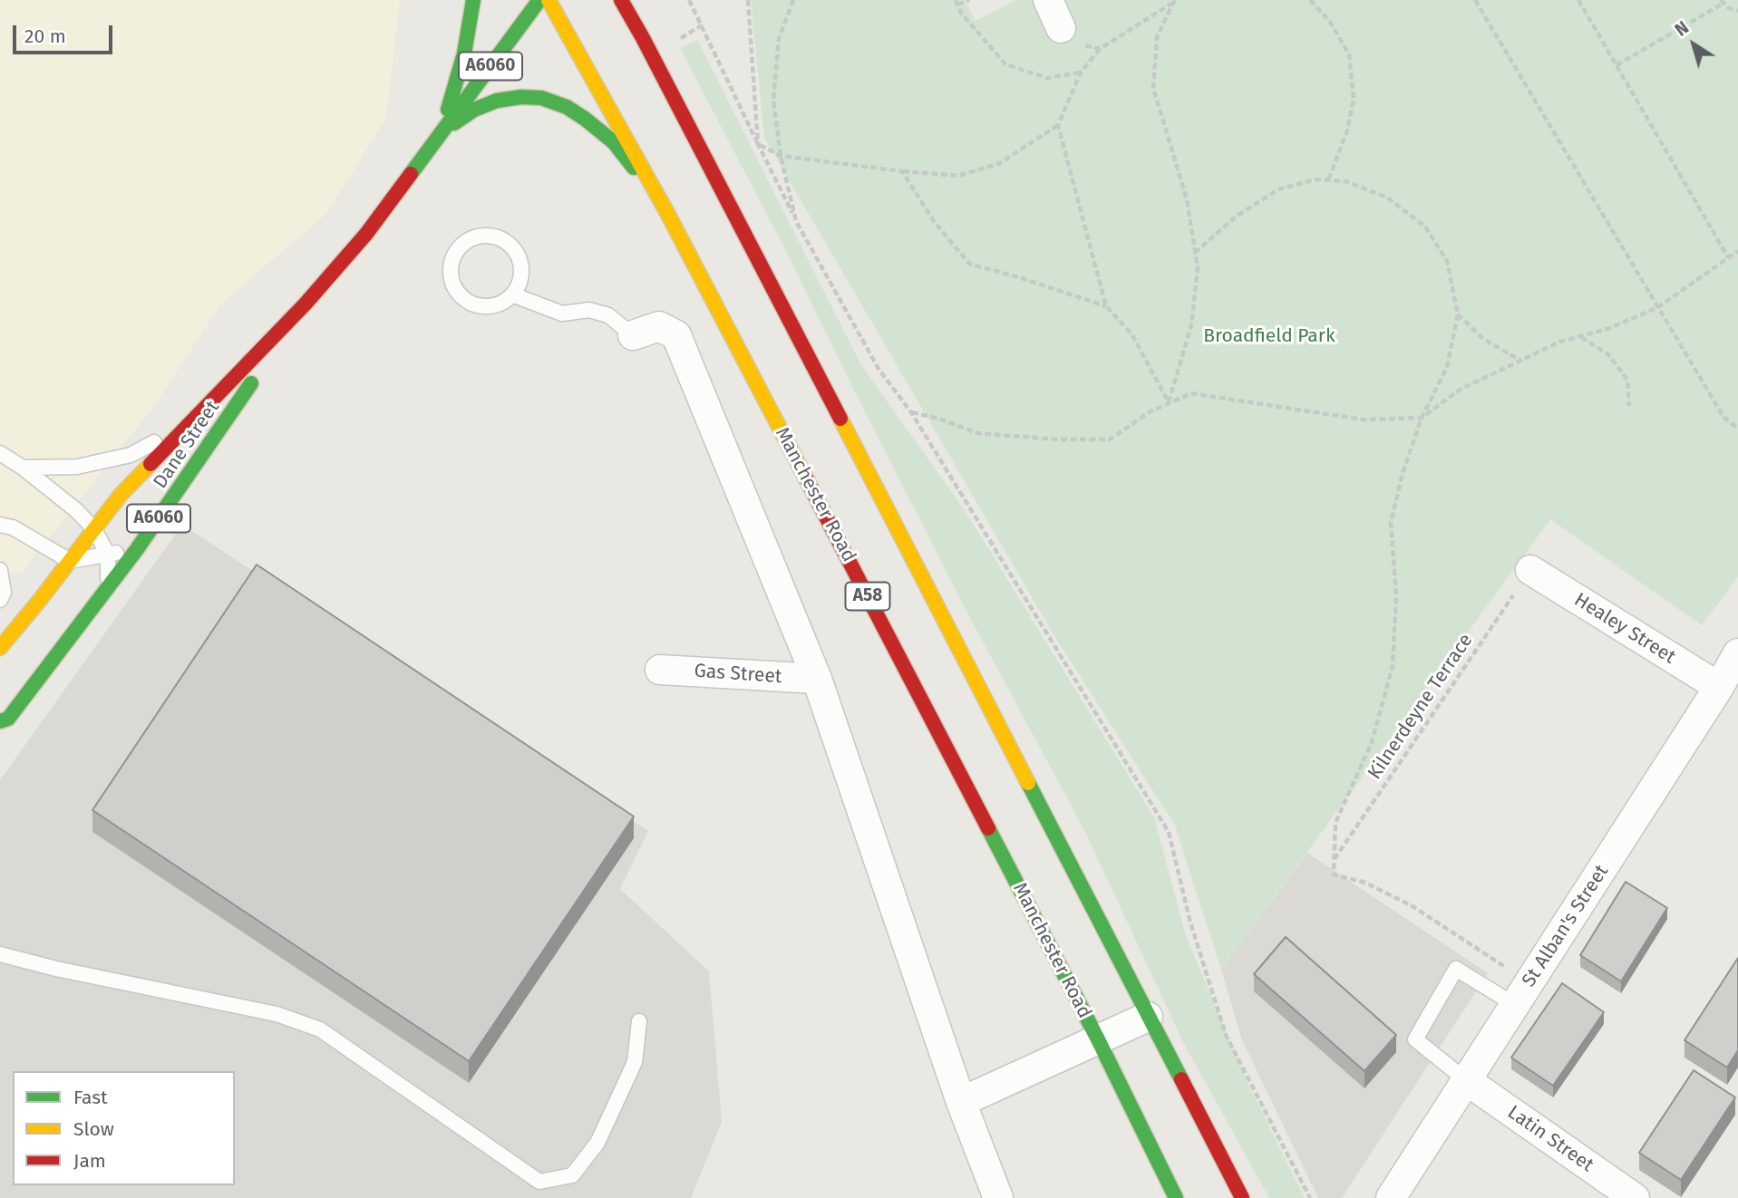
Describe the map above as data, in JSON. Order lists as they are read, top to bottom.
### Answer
{
  "streets": {
    "main road": [
      "A6060",
      "Dane Street",
      "Manchester Road",
      "A58"
    ],
    "street": [
      "Healey Street",
      "Gas Street",
      "St Alban's Street",
      "Latin Street"
    ],
    "path": ["Kilnerdeyne Terrace"]
  },
  "crossings": [
    ["A6060", "Dane Street"],
    ["Healey Street", "Kilnerdeyne Terrace"],
    ["Healey Street", "St Alban's Street"],
    ["St Alban's Street", "Latin Street"]
  ],
  "parks": ["Broadfield Park"],
  "legend": ["Fast", "Slow", "Jam"],
  "scale_bar": "20 m",
  "north": "top left"
}
